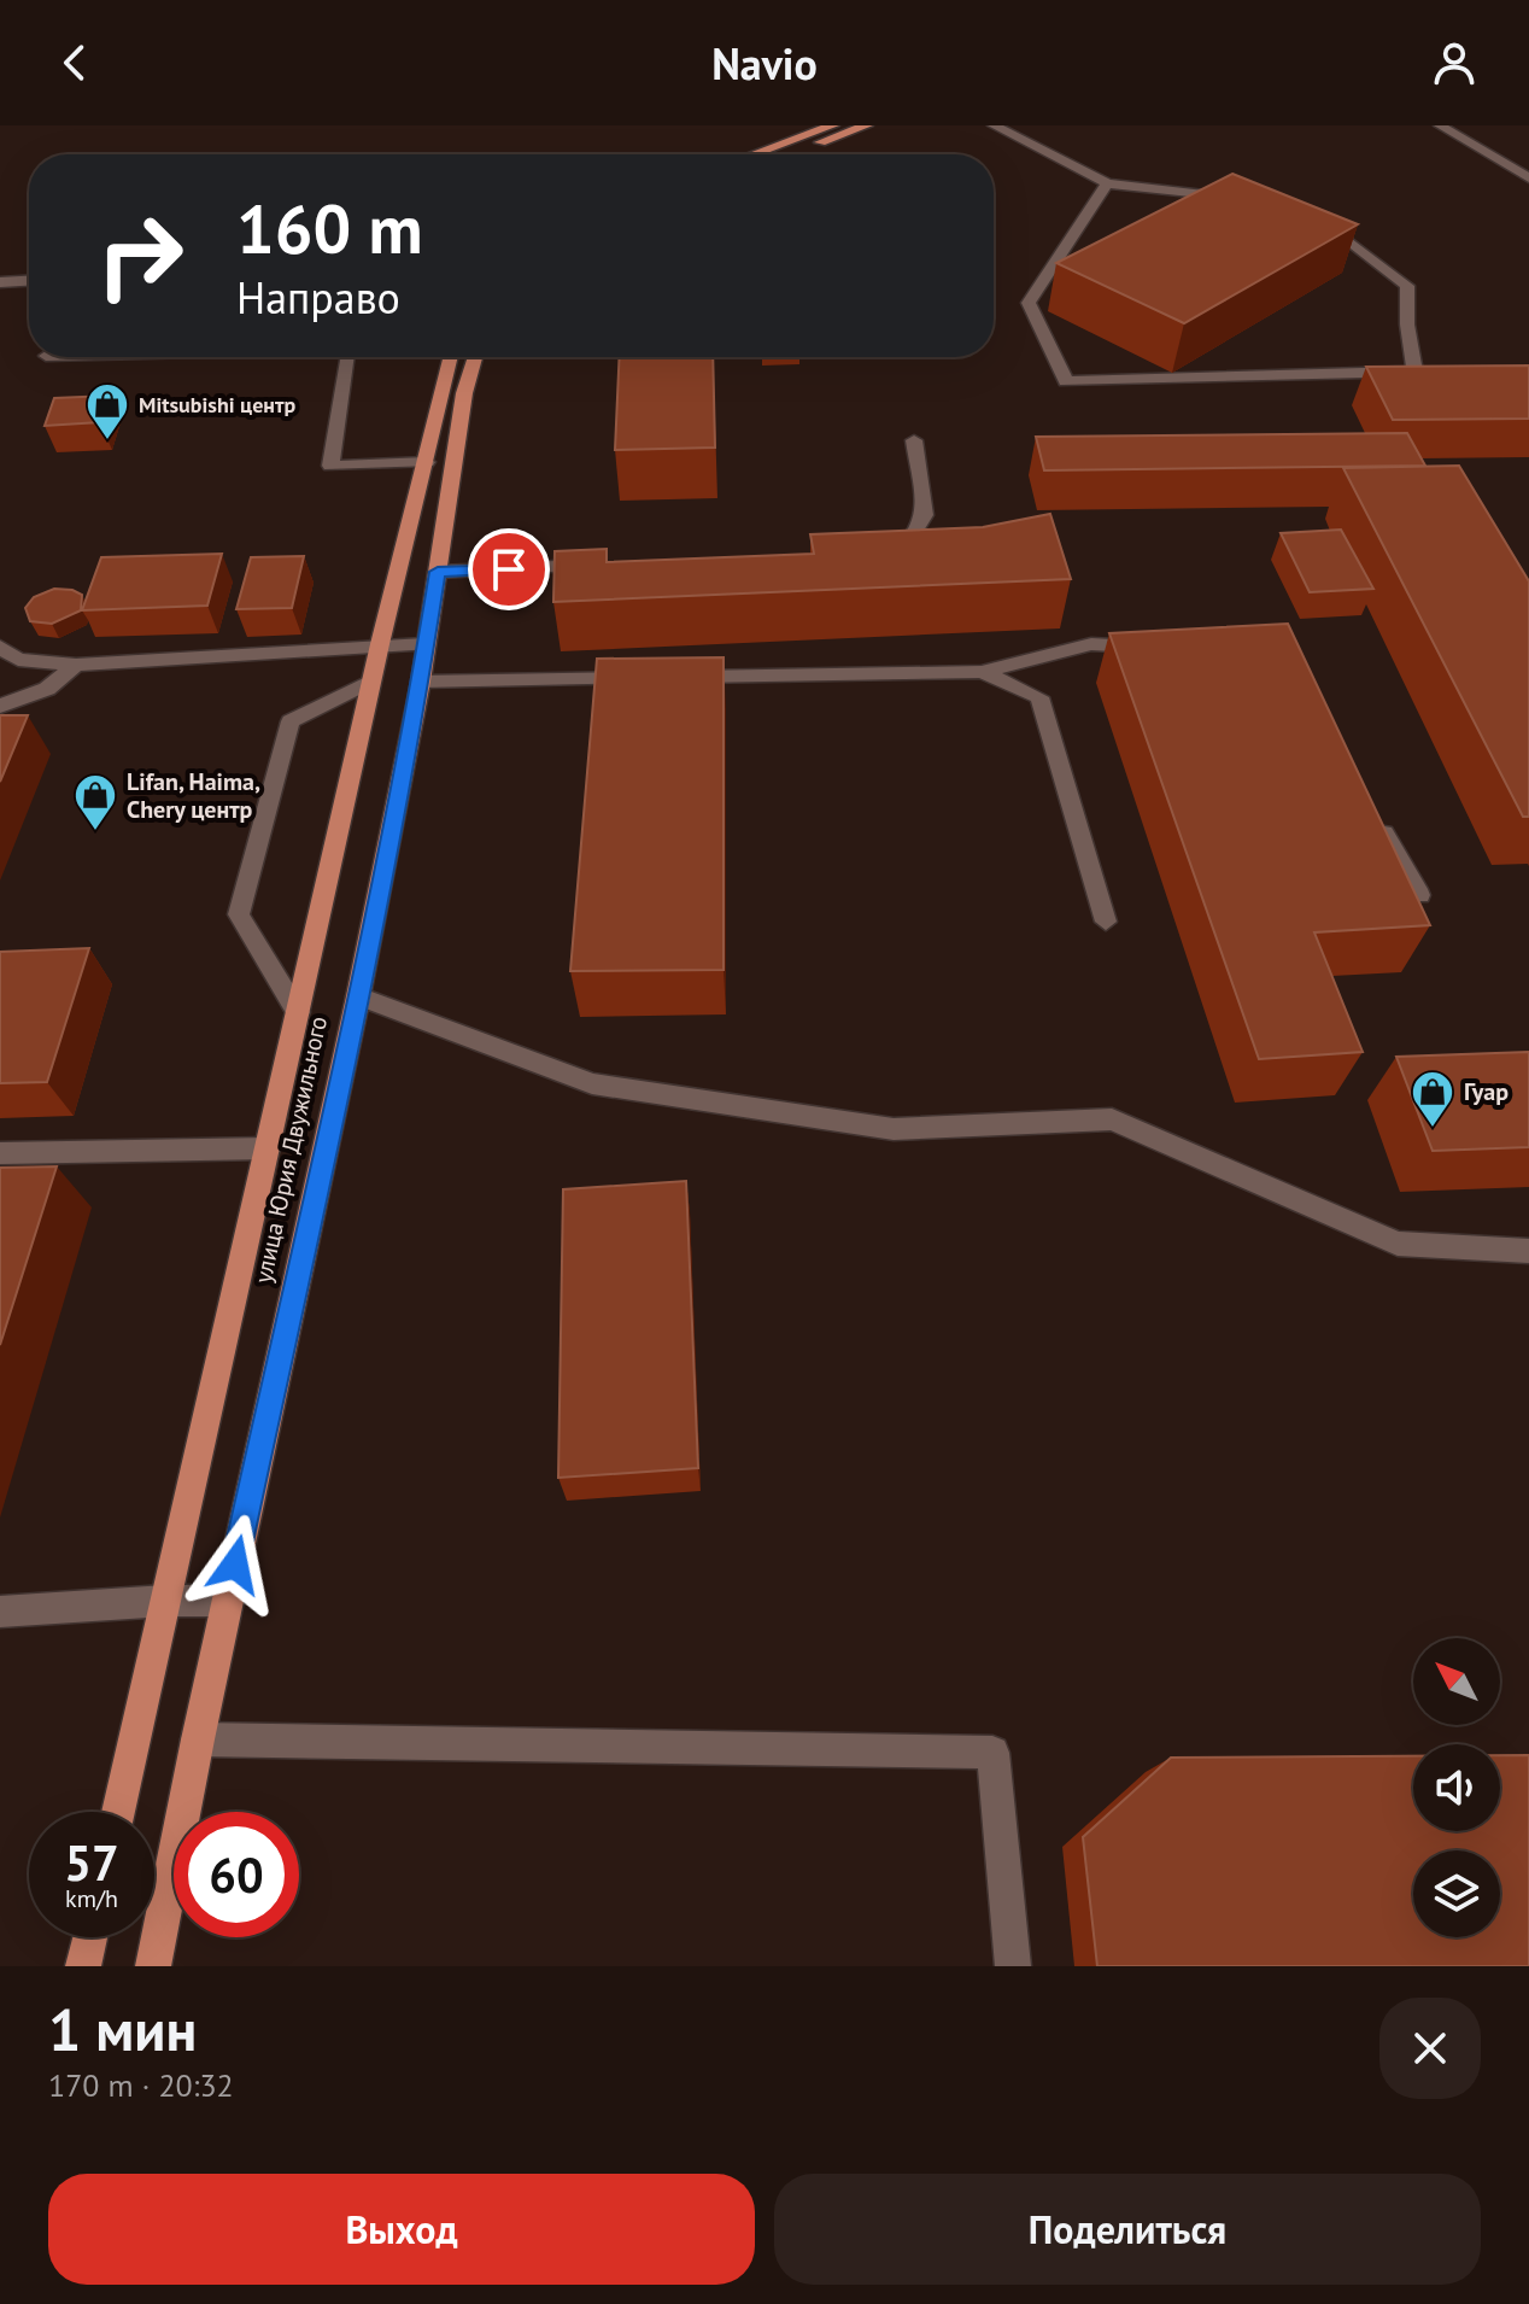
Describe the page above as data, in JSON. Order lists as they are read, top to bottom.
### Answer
{
  "streets": {
    "main road": ["улица Юрия Двужильного"]
  },
  "places": {
    "shop": ["Mitsubishi центр", "Lifan, Haima, Chery центр", "Гуар"]
  },
  "north": "top left",
  "page": {
    "header": "Navio",
    "turn": ["160 m", "Направо"],
    "speed": "57 km/h",
    "limit": "60",
    "heading": ["1 мин", "170 m · 20:32"],
    "buttons": ["Выход", "Поделиться"]
  }
}
